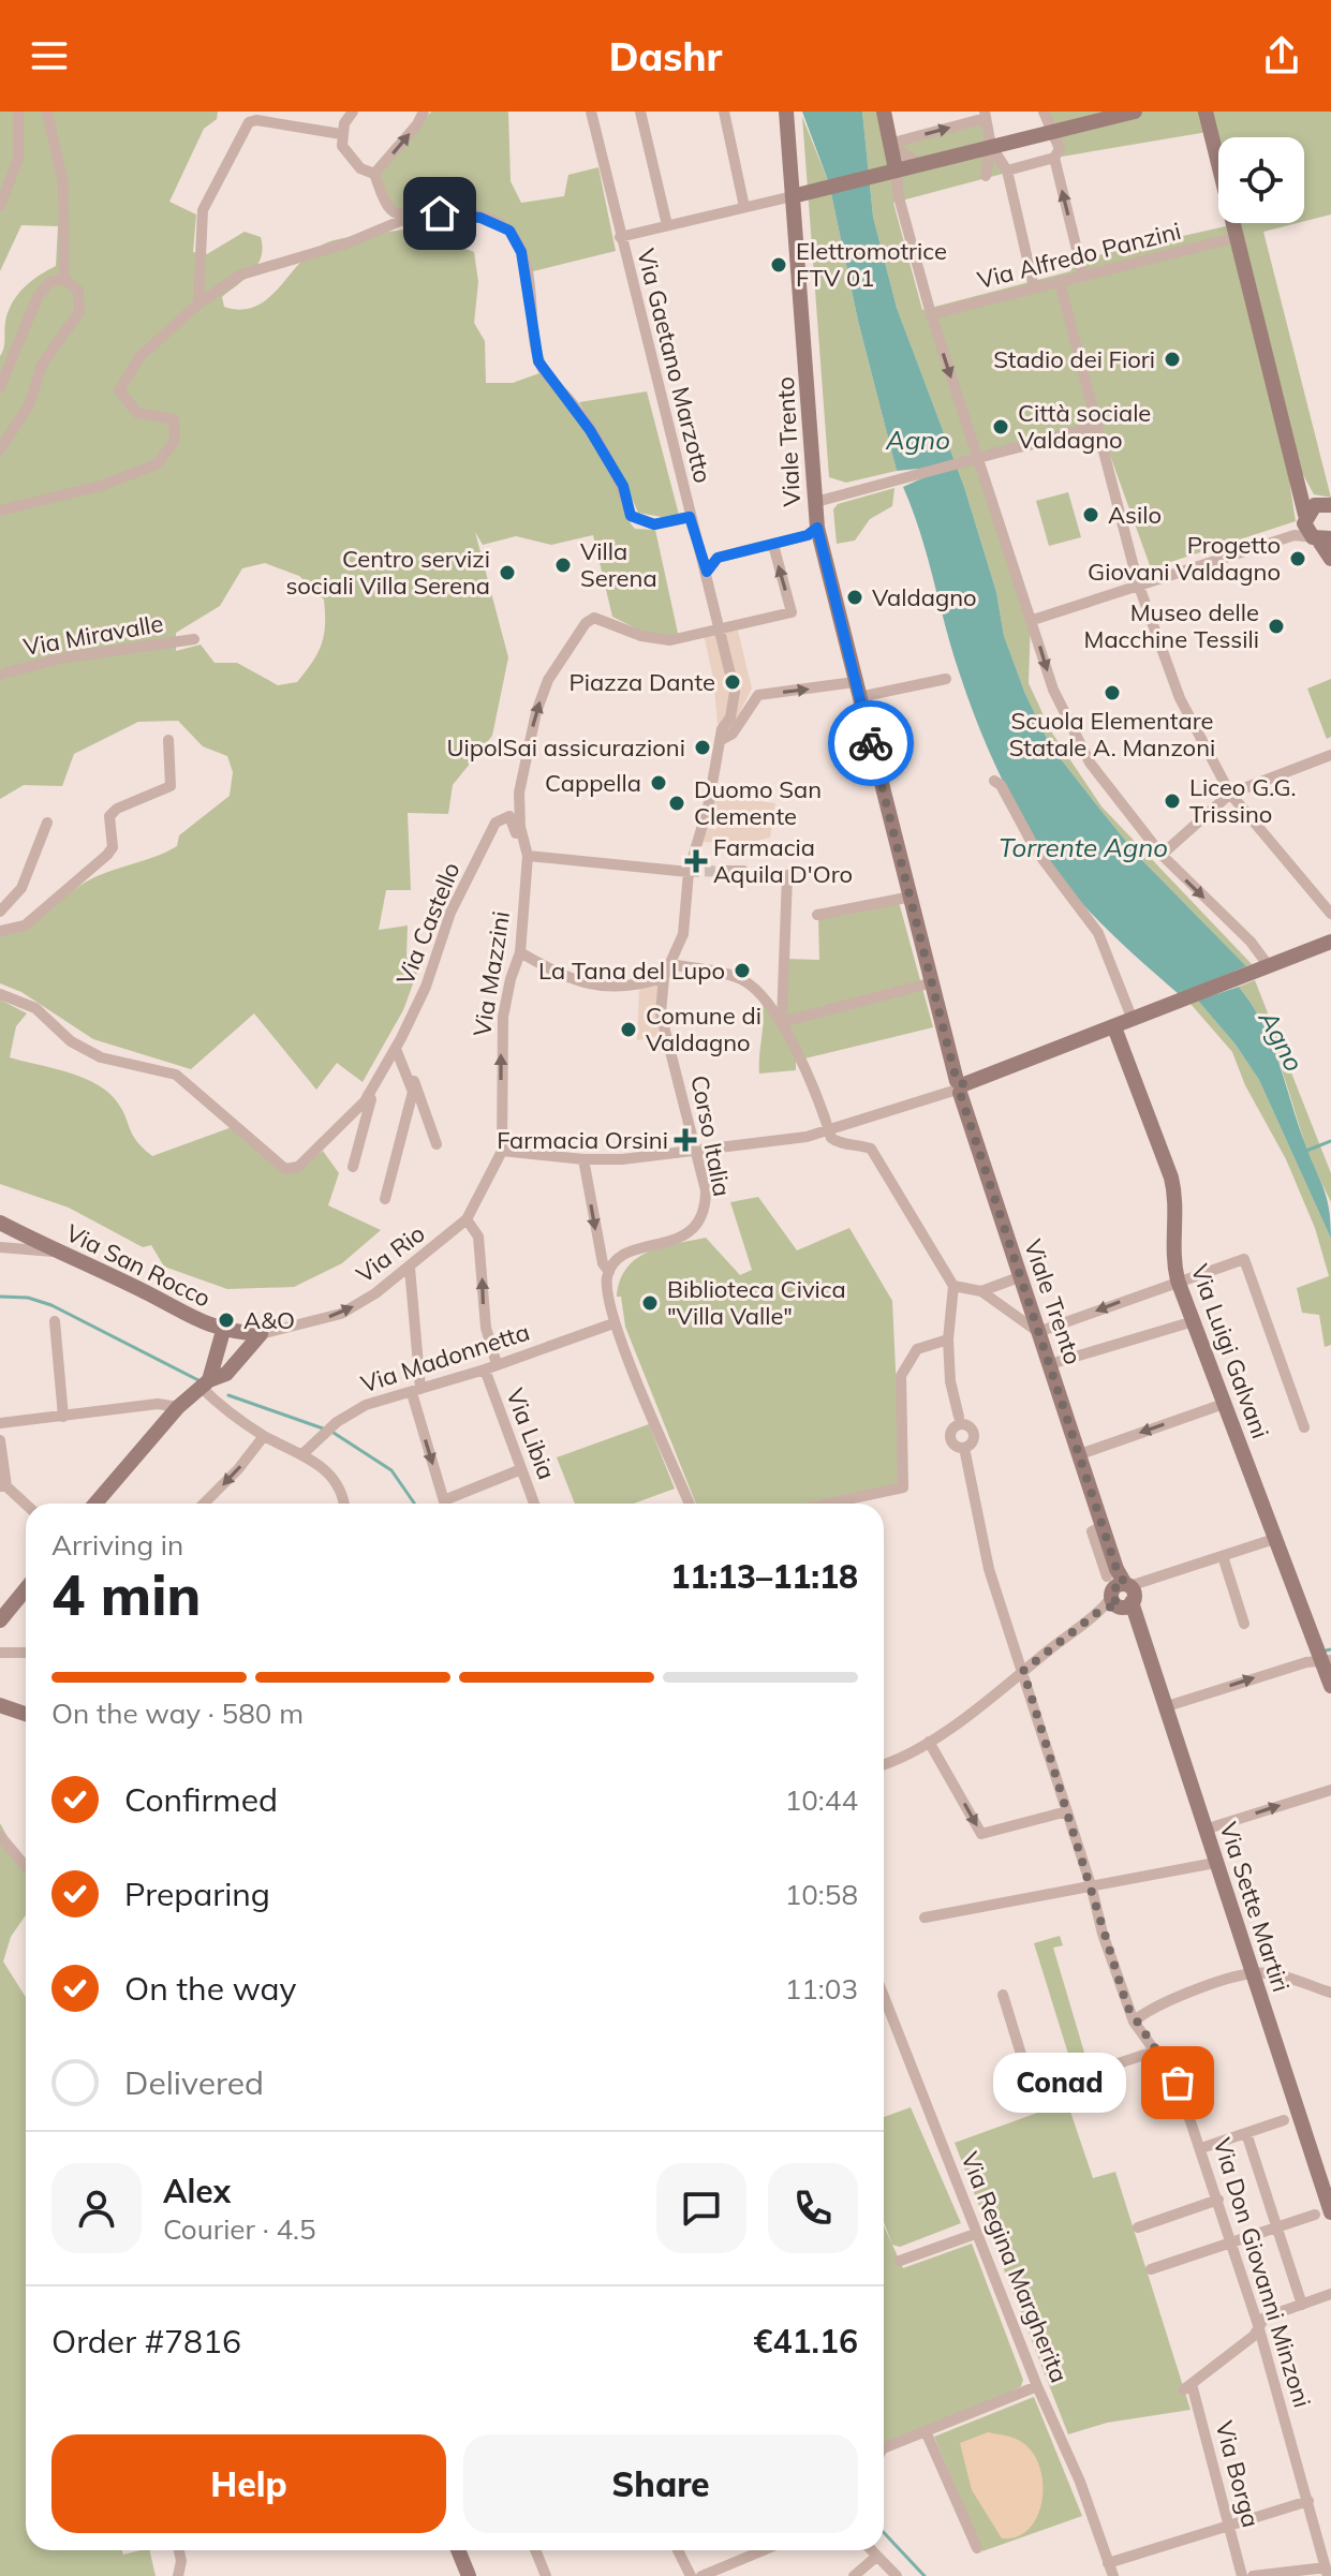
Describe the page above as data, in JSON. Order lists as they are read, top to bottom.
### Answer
{
  "streets": {
    "street": [
      "Via Alfredo Panzini",
      "Via Gaetano Marzotto",
      "Viale Trento",
      "Via Miravalle",
      "Via Castello",
      "Via Mazzini",
      "Corso Italia",
      "Via Rio",
      "Via San Rocco",
      "Via Luigi Galvani",
      "Via Madonnetta",
      "Via Libia",
      "Via Sette Martiri",
      "Via Regina Margherita",
      "Via Don Giovanni Minzoni",
      "Via Borga"
    ]
  },
  "crossings": [
    ["Via Gaetano Marzotto", "Via Mazzini"],
    ["Viale Trento", "Via Sette Martiri"],
    ["Via Castello", "Via Mazzini"],
    ["Via Mazzini", "Via Rio"],
    ["Via Rio", "Via San Rocco"],
    ["Via Madonnetta", "Via Libia"],
    ["Via Don Giovanni Minzoni", "Via Borga"]
  ],
  "one_way": ["Via Rio"],
  "water": ["Agno", "Torrente Agno"],
  "places": {
    "other": [
      "Elettromotrice FTV 01",
      "Stadio dei Fiori",
      "Città sociale Valdagno",
      "Asilo",
      "Progetto Giovani Valdagno",
      "Villa Serena",
      "Centro servizi sociali Villa Serena",
      "Valdagno",
      "Museo delle Macchine Tessili",
      "Piazza Dante",
      "Scuola Elementare Statale A. Manzoni",
      "UipolSai assicurazioni",
      "Cappella",
      "Liceo G.G. Trissino",
      "Duomo San Clemente",
      "La Tana del Lupo",
      "Comune di Valdagno",
      "Biblioteca Civica \"Villa Valle\"",
      "A&O",
      "Conad"
    ],
    "health": ["Farmacia Aquila D'Oro", "Farmacia Orsini"]
  },
  "page": {
    "header": "Dashr",
    "heading": ["4 min", "Arriving in", "11:13–11:18"],
    "panel": [
      "Alex",
      "Courier · 4.5",
      "Order #7816",
      "€41.16"
    ],
    "bar": "On the way · 580 m",
    "list": [
      ["Confirmed", "10:44"],
      ["Preparing", "10:58"],
      ["On the way", "11:03"],
      "Delivered"
    ],
    "bubble": "Conad",
    "buttons": ["Help", "Share"]
  }
}
